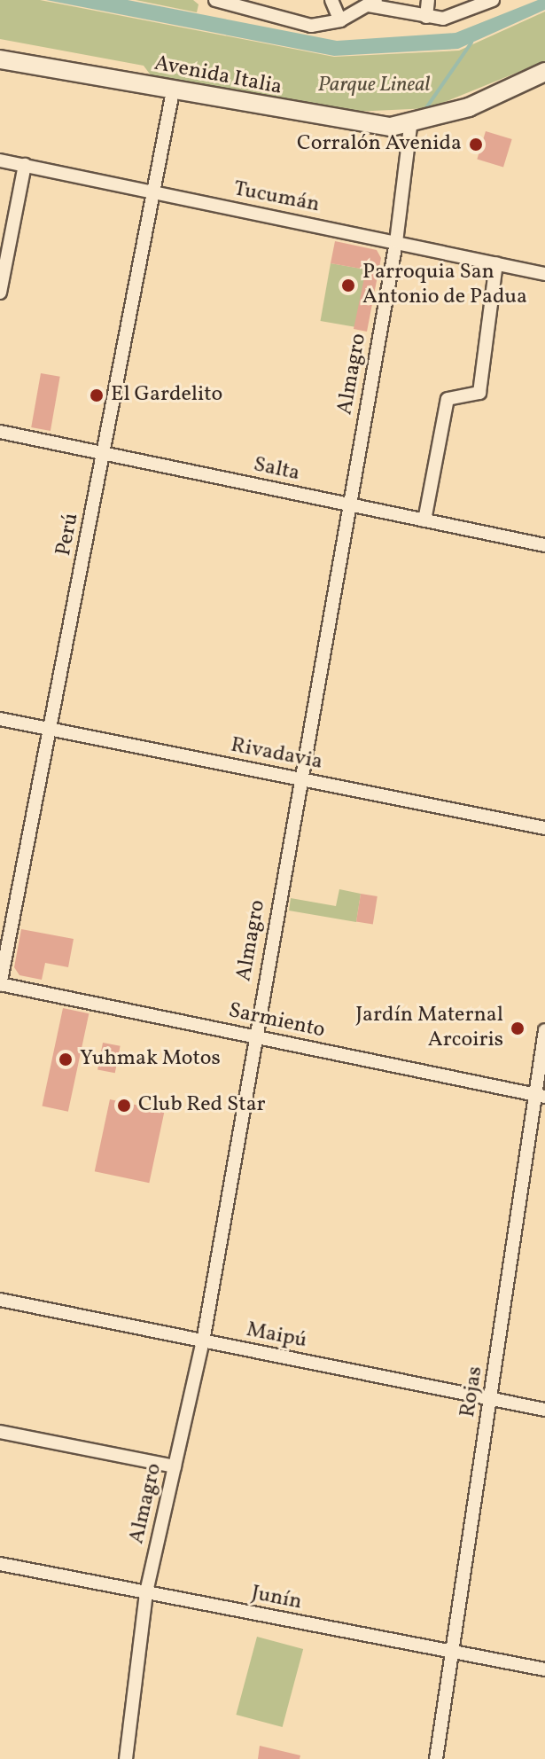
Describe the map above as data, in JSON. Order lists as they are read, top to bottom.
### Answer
{
  "streets": {
    "main road": ["Avenida Italia"],
    "street": [
      "Tucumán",
      "Almagro",
      "Salta",
      "Perú",
      "Rivadavia",
      "Sarmiento",
      "Maipú",
      "Rojas",
      "Junín"
    ]
  },
  "crossings": [
    ["Avenida Italia", "Almagro"],
    ["Avenida Italia", "Perú"],
    ["Tucumán", "Almagro"],
    ["Tucumán", "Perú"],
    ["Almagro", "Salta"],
    ["Almagro", "Rivadavia"],
    ["Almagro", "Sarmiento"],
    ["Almagro", "Maipú"],
    ["Almagro", "Junín"],
    ["Salta", "Perú"],
    ["Perú", "Rivadavia"],
    ["Perú", "Sarmiento"],
    ["Sarmiento", "Rojas"],
    ["Maipú", "Rojas"],
    ["Rojas", "Junín"]
  ],
  "parks": ["Parque Lineal"],
  "places": [
    "Corralón Avenida",
    "Parroquia San Antonio de Padua",
    "El Gardelito",
    "Jardín Maternal Arcoiris",
    "Yuhmak Motos",
    "Club Red Star"
  ]
}
